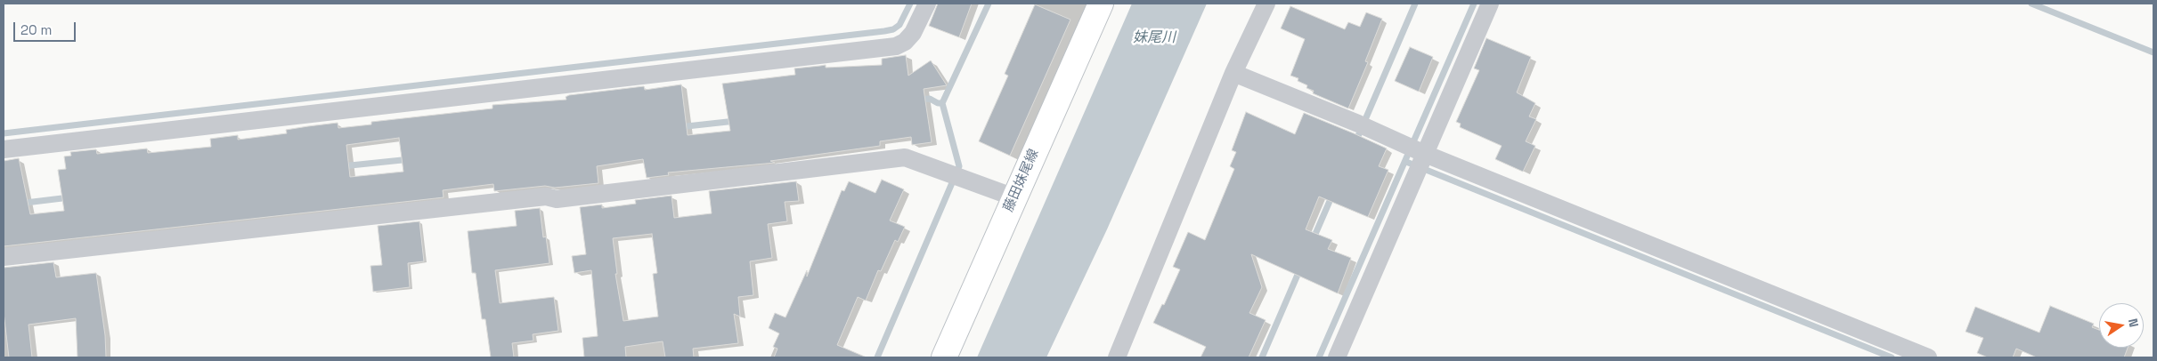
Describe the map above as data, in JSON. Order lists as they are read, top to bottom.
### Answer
{
  "streets": {
    "main road": ["藤田妹尾線"]
  },
  "water": ["妹尾川"],
  "scale_bar": "20 m",
  "north": "right"
}
